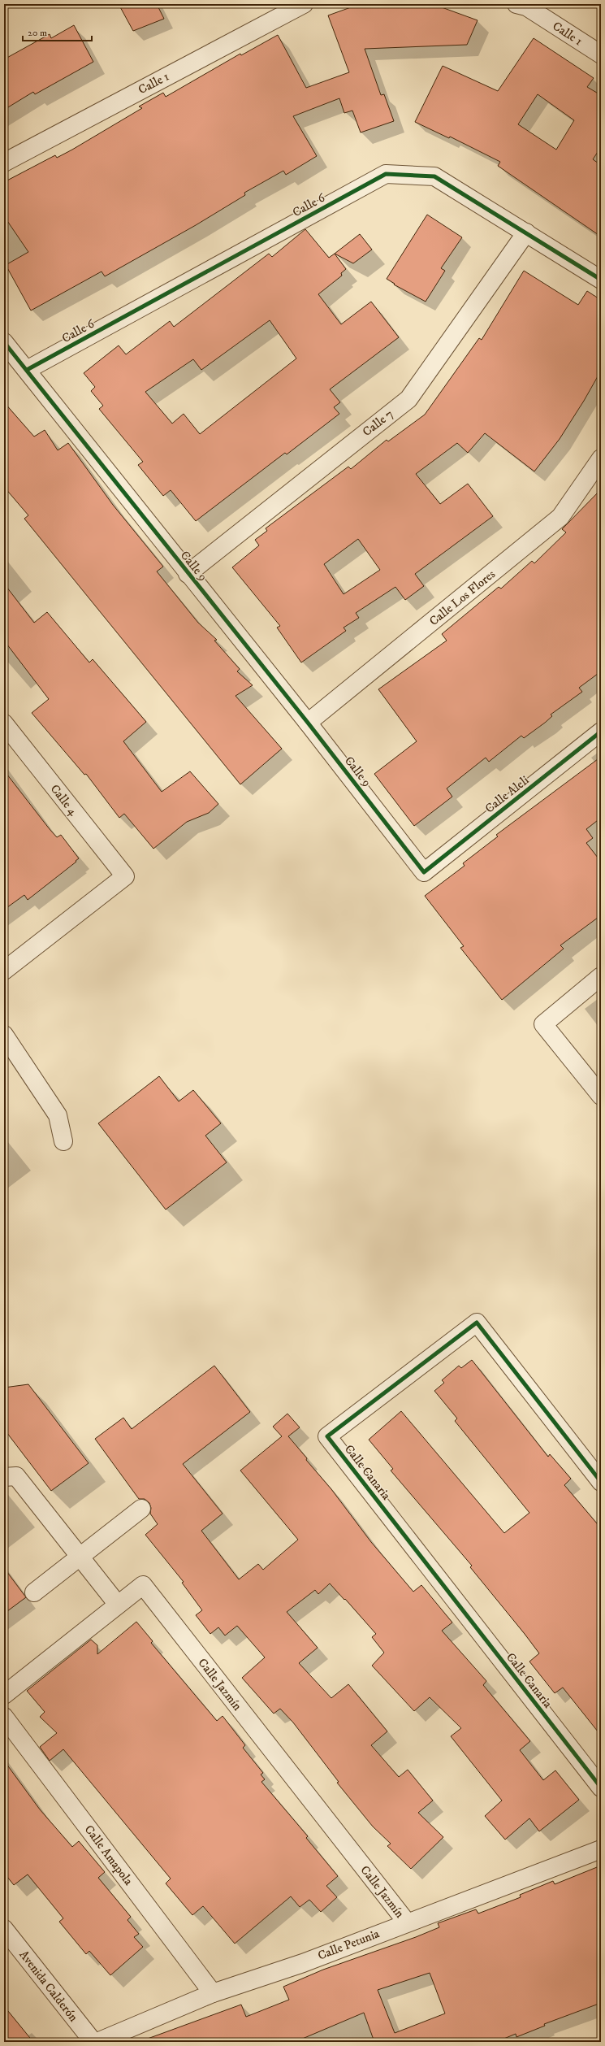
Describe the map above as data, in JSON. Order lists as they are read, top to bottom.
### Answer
{
  "streets": {
    "street": [
      "Calle 1",
      "Calle 6",
      "Calle 7",
      "Calle 9",
      "Calle Los Flores",
      "Calle Aleli",
      "Calle 4",
      "Calle Canaria",
      "Calle Jazmín",
      "Calle Amapola",
      "Calle Petunia",
      "Avenida Calderón"
    ]
  },
  "crossings": [
    ["Calle 6", "Calle 7"],
    ["Calle 6", "Calle 9"],
    ["Calle 7", "Calle 9"],
    ["Calle 9", "Calle Los Flores"],
    ["Calle 9", "Calle Aleli"],
    ["Calle Jazmín", "Calle Petunia"],
    ["Calle Amapola", "Calle Petunia"]
  ],
  "scale_bar": "20 m"
}
